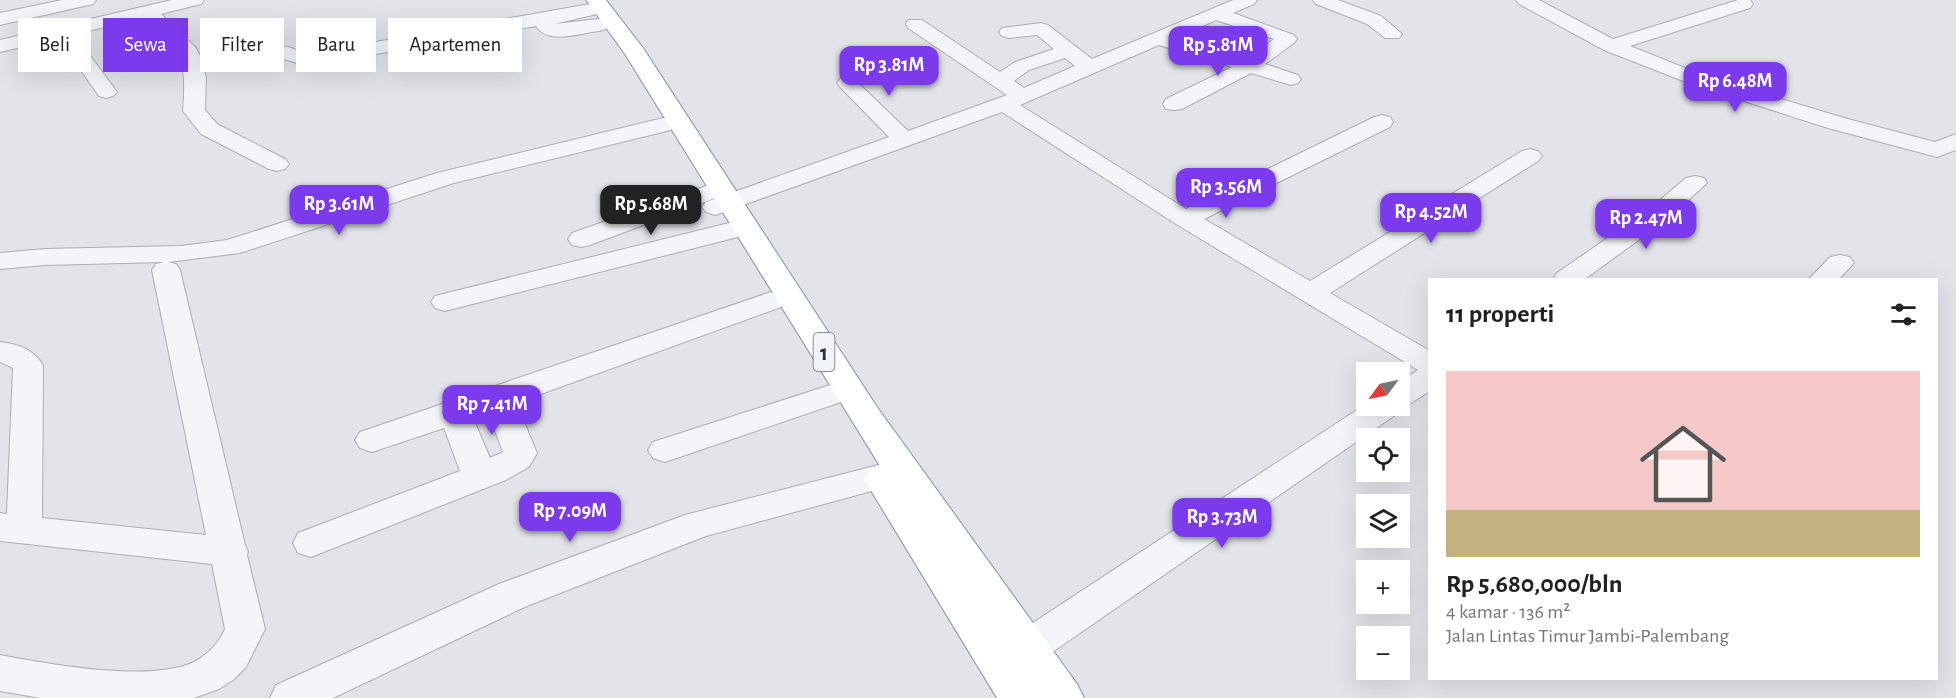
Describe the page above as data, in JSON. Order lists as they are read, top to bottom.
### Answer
{
  "streets": {
    "highway": ["1"]
  },
  "north": "bottom left",
  "page": {
    "chip": [
      "Beli",
      "Sewa",
      "Filter",
      "Baru",
      "Apartemen"
    ],
    "price": [
      "Rp 5.81M",
      "Rp 3.81M",
      "Rp 6.48M",
      "Rp 3.56M",
      "Rp 3.61M",
      "Rp 5.68M",
      "Rp 4.52M",
      "Rp 2.47M",
      "Rp 7.41M",
      "Rp 7.09M",
      "Rp 3.73M"
    ],
    "heading": "11 properti",
    "list": [
      {
        "name": "Rp 5,680,000/bln",
        "note": "4 kamar · 136 m² · Jalan Lintas Timur Jambi-Palembang"
      }
    ],
    "map_buttons": ["+", "−"]
  }
}
